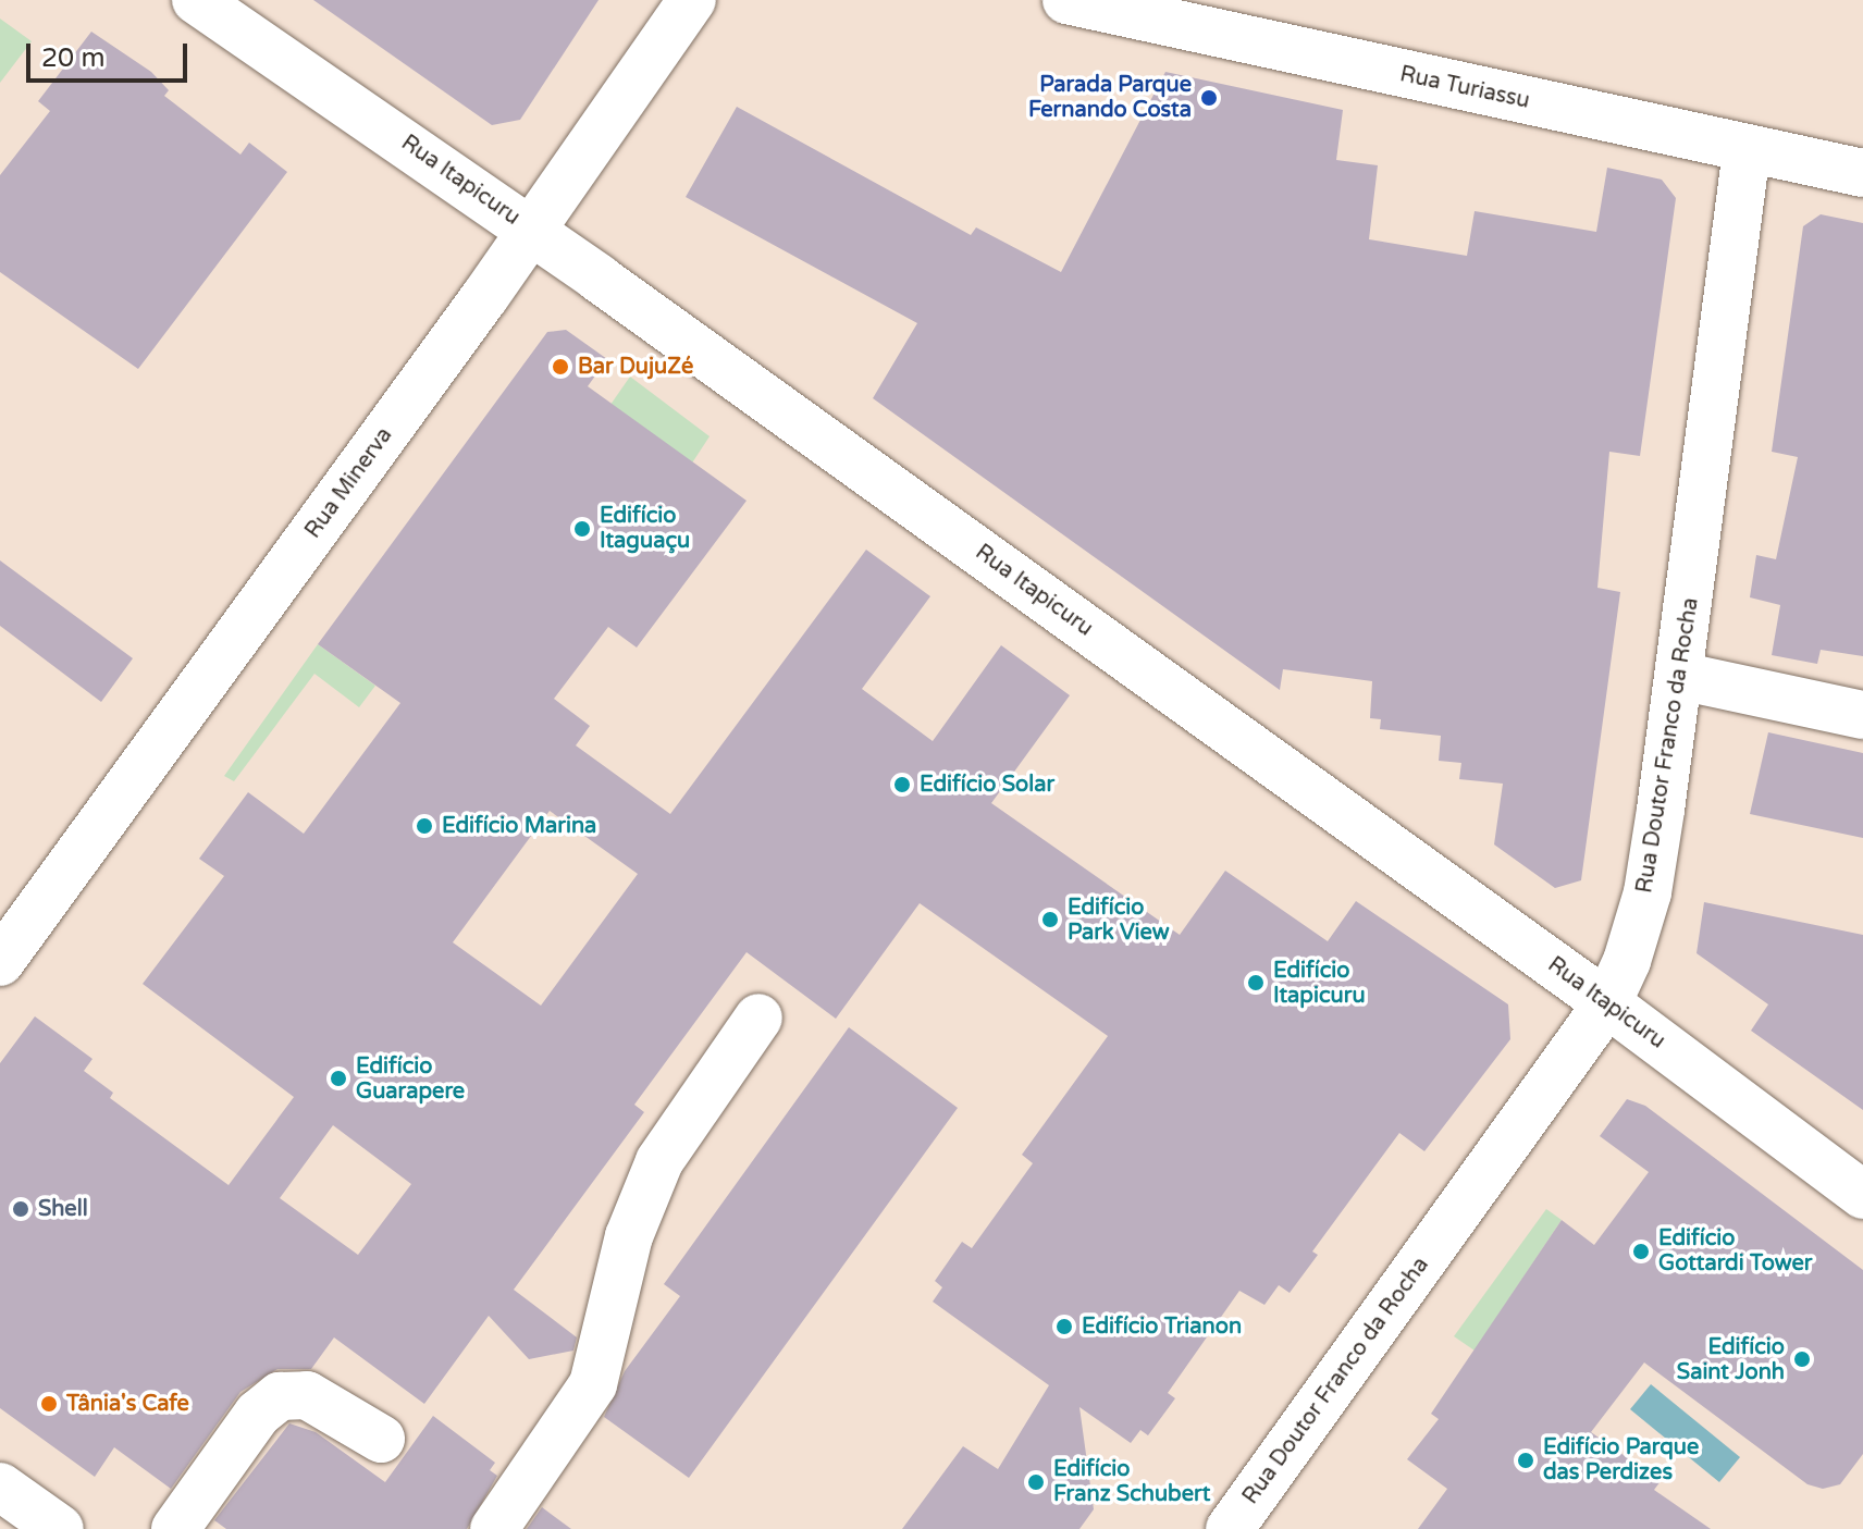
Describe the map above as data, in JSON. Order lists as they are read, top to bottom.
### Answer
{
  "streets": {
    "street": [
      "Rua Turiassu",
      "Rua Itapicuru",
      "Rua Minerva",
      "Rua Doutor Franco da Rocha"
    ]
  },
  "crossings": [
    ["Rua Turiassu", "Rua Doutor Franco da Rocha"],
    ["Rua Itapicuru", "Rua Minerva"],
    ["Rua Itapicuru", "Rua Doutor Franco da Rocha"]
  ],
  "places": [
    "Parada Parque Fernando Costa",
    "Bar DujuZé",
    "Edifício Itaguaçu",
    "Edifício Solar",
    "Edifício Marina",
    "Edifício Park View",
    "Edifício Itapicuru",
    "Edifício Guarapere",
    "Shell",
    "Edifício Gottardi Tower",
    "Edifício Trianon",
    "Edifício Saint Jonh",
    "Tânia's Cafe",
    "Edifício Parque das Perdizes",
    "Edifício Franz Schubert"
  ],
  "scale_bar": "20 m"
}
